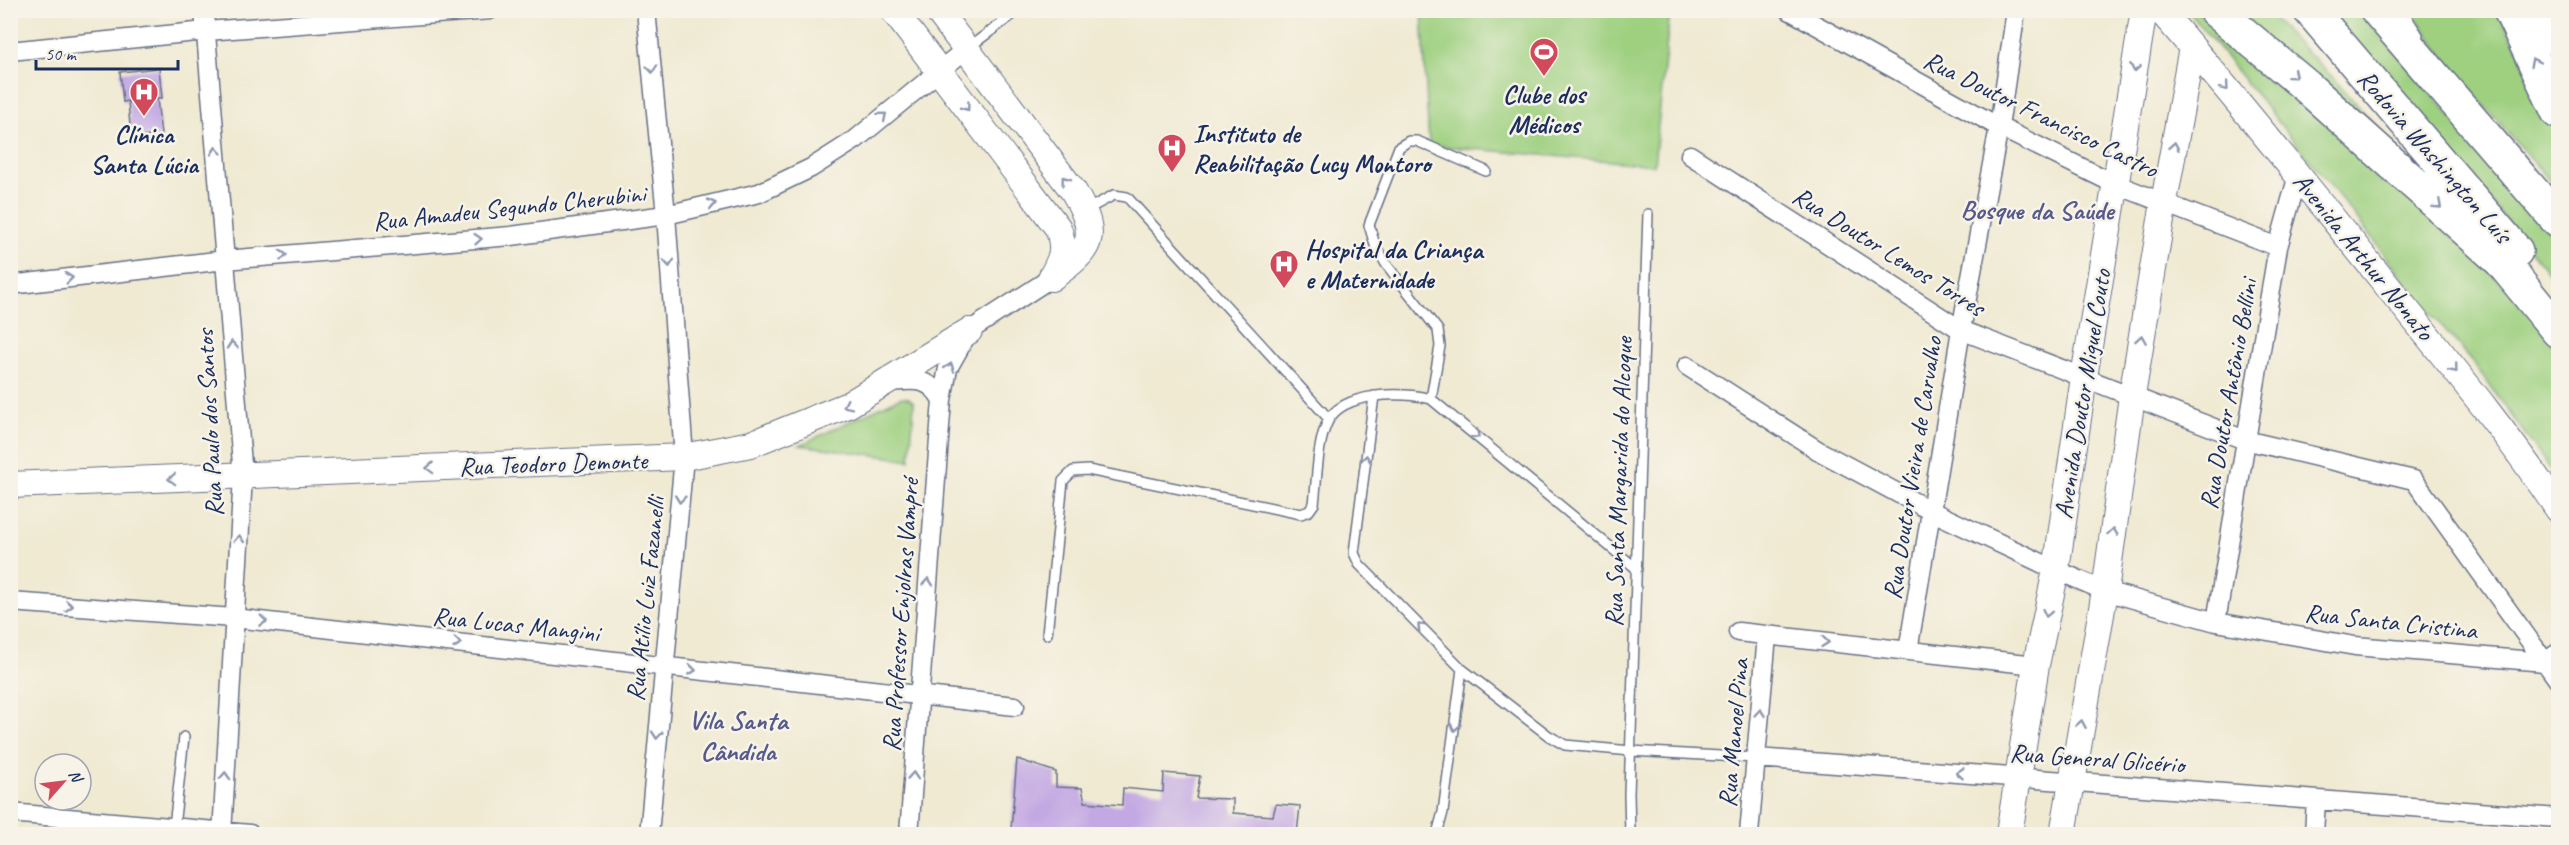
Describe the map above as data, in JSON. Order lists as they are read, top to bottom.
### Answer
{
  "streets": {
    "highway": ["Rodovia Washington Luís"],
    "street": [
      "Rua Doutor Francisco Castro",
      "Rua Amadeu Segundo Cherubini",
      "Rua Doutor Lemos Torres",
      "Avenida Arthur Nonato",
      "Avenida Doutor Miguel Couto",
      "Rua Doutor Antônio Bellini",
      "Rua Paulo dos Santos",
      "Rua Teodoro Demonte",
      "Rua Doutor Vieira de Carvalho",
      "Rua Atílio Luiz Fazanelli",
      "Rua Professor Enjolras Vampré",
      "Rua Santa Cristina",
      "Rua Lucas Mangini",
      "Rua Manoel Pina",
      "Rua General Glicério"
    ],
    "lane": ["Rua Santa Margarida do Alcoque"]
  },
  "crossings": [
    ["Rua Doutor Francisco Castro", "Avenida Doutor Miguel Couto"],
    ["Rua Doutor Francisco Castro", "Rua Doutor Antônio Bellini"],
    ["Rua Doutor Francisco Castro", "Rua Doutor Vieira de Carvalho"],
    ["Rua Amadeu Segundo Cherubini", "Rua Paulo dos Santos"],
    ["Rua Amadeu Segundo Cherubini", "Rua Atílio Luiz Fazanelli"],
    ["Rua Doutor Lemos Torres", "Avenida Doutor Miguel Couto"],
    ["Rua Doutor Lemos Torres", "Rua Doutor Antônio Bellini"],
    ["Rua Doutor Lemos Torres", "Rua Doutor Vieira de Carvalho"],
    ["Rua Doutor Lemos Torres", "Rua Santa Cristina"],
    ["Avenida Arthur Nonato", "Avenida Doutor Miguel Couto"],
    ["Avenida Arthur Nonato", "Rua Doutor Antônio Bellini"],
    ["Avenida Doutor Miguel Couto", "Rua Santa Cristina"],
    ["Avenida Doutor Miguel Couto", "Rua General Glicério"],
    ["Rua Doutor Antônio Bellini", "Rua Santa Cristina"],
    ["Rua Paulo dos Santos", "Rua Teodoro Demonte"],
    ["Rua Paulo dos Santos", "Rua Lucas Mangini"],
    ["Rua Teodoro Demonte", "Rua Atílio Luiz Fazanelli"],
    ["Rua Teodoro Demonte", "Rua Professor Enjolras Vampré"],
    ["Rua Doutor Vieira de Carvalho", "Rua Santa Cristina"],
    ["Rua Santa Margarida do Alcoque", "Rua General Glicério"],
    ["Rua Atílio Luiz Fazanelli", "Rua Lucas Mangini"],
    ["Rua Professor Enjolras Vampré", "Rua Lucas Mangini"],
    ["Rua Manoel Pina", "Rua General Glicério"]
  ],
  "one_way": [
    "Rua Amadeu Segundo Cherubini",
    "Avenida Arthur Nonato",
    "Rua Paulo dos Santos",
    "Rua Teodoro Demonte",
    "Rua Atílio Luiz Fazanelli",
    "Rua Professor Enjolras Vampré",
    "Rua Lucas Mangini",
    "Rua Manoel Pina"
  ],
  "districts": ["Bosque da Saúde", "Vila Santa Cândida"],
  "places": {
    "sports": ["Clube dos Médicos"],
    "hospital": ["Clínica Santa Lúcia", "Instituto de Reabilitação Lucy Montoro", "Hospital da Criança e Maternidade"]
  },
  "scale_bar": "50 m",
  "north": "top right"
}
